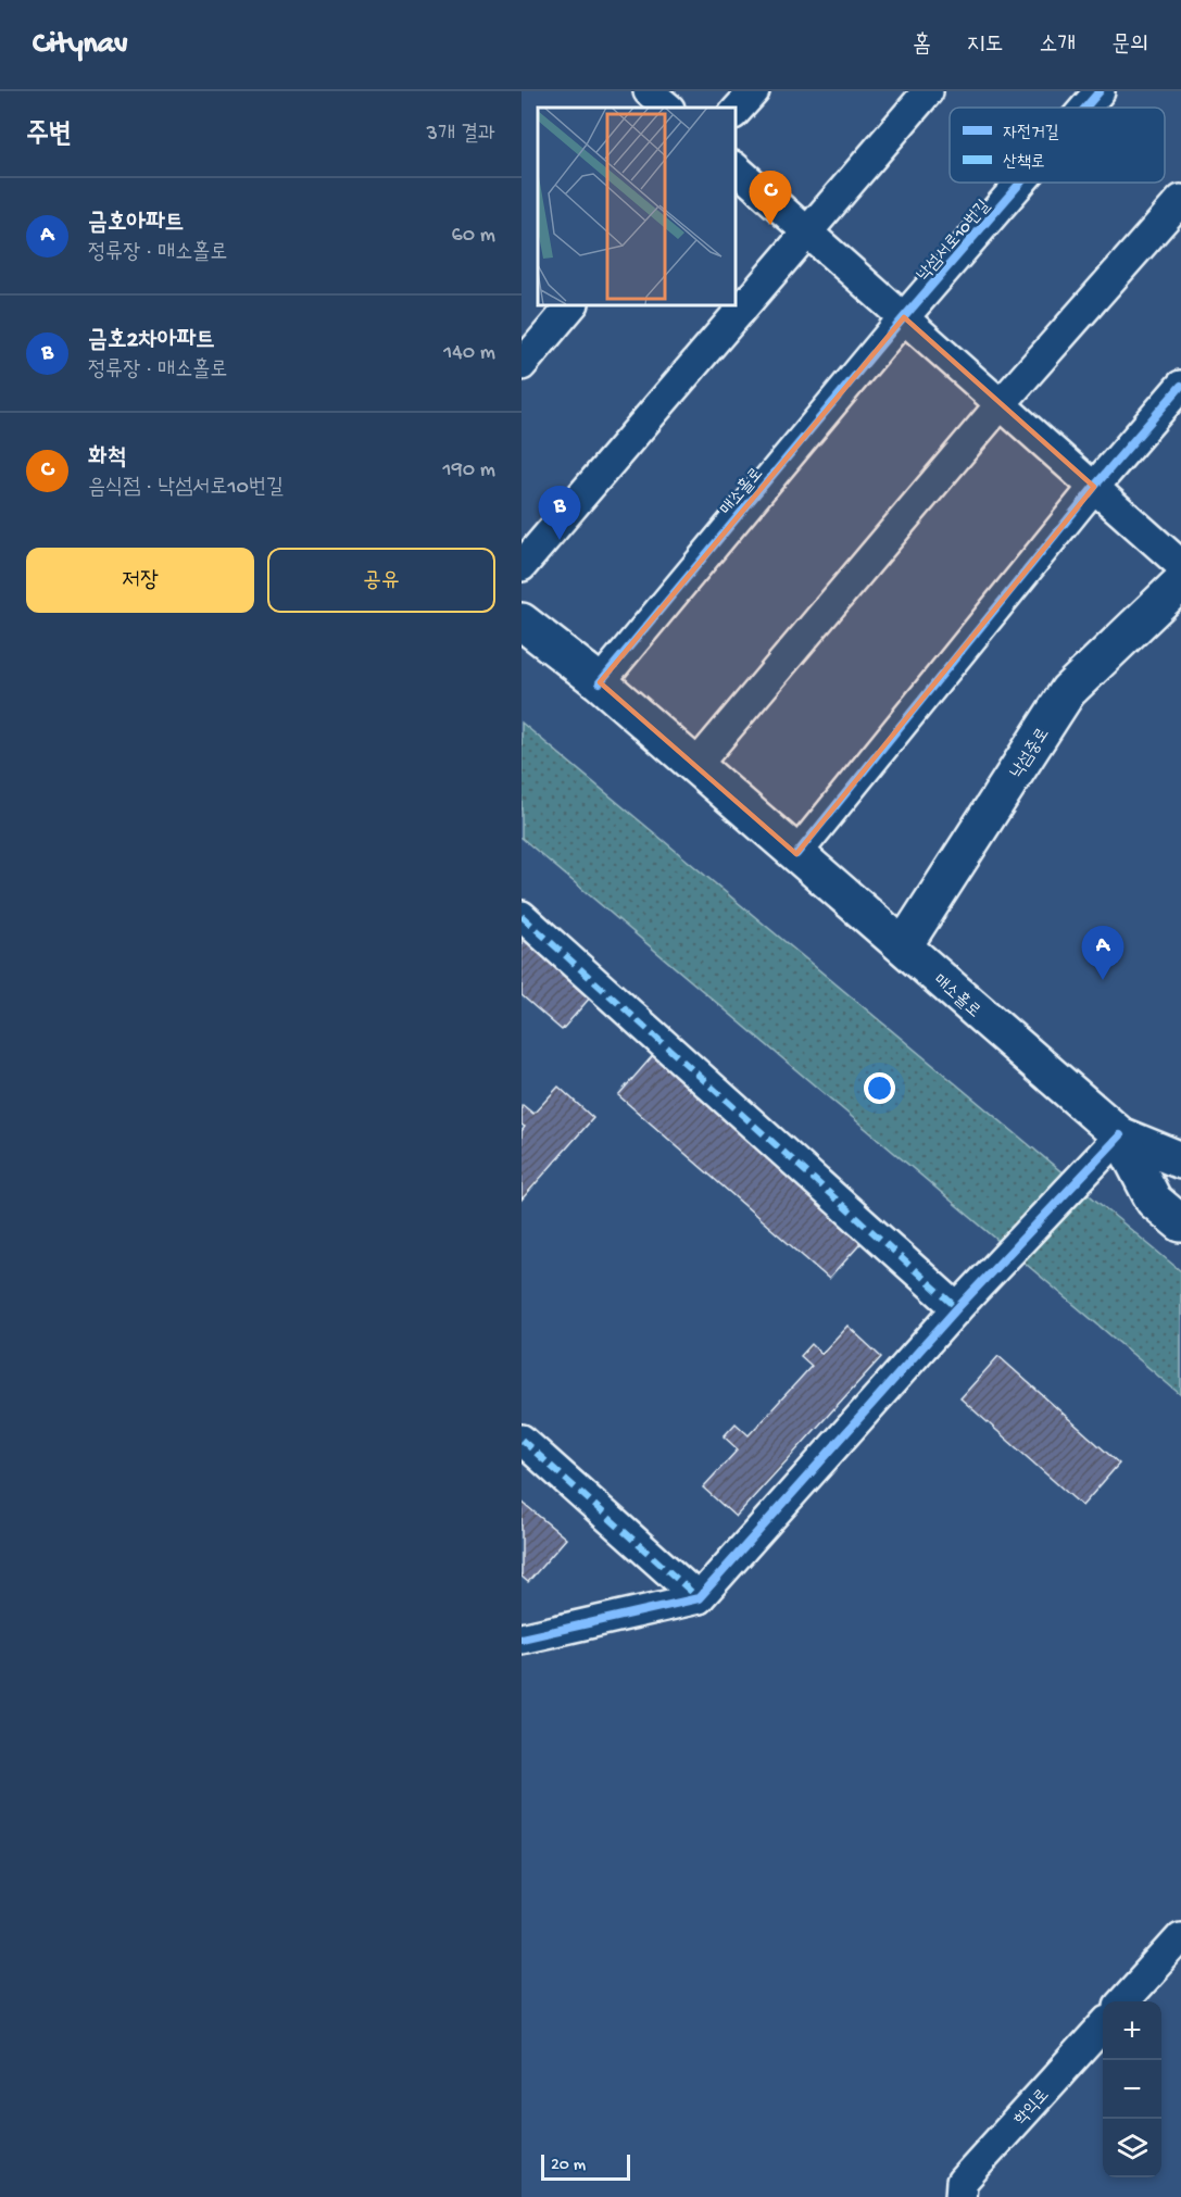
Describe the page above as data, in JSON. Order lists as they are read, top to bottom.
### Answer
{
  "streets": {
    "main road": ["매소홀로", "낙섬중로"],
    "street": ["낙섬서로10번길", "학익로"]
  },
  "crossings": [
    ["낙섬서로10번길", "매소홀로"],
    ["매소홀로", "낙섬중로"]
  ],
  "legend": ["자전거길", "산책로"],
  "scale_bar": "20 m",
  "page": {
    "header": "Citynav",
    "nav": [
      "홈",
      "지도",
      "소개",
      "문의"
    ],
    "heading": ["주변", "3개 결과"],
    "pins": ["C", "B", "A"],
    "list": [
      {
        "mark": "A",
        "name": "금호아파트",
        "note": "정류장 · 매소홀로",
        "value": "60 m"
      },
      {
        "mark": "B",
        "name": "금호2차아파트",
        "note": "정류장 · 매소홀로",
        "value": "140 m"
      },
      {
        "mark": "C",
        "name": "화척",
        "note": "음식점 · 낙섬서로10번길",
        "value": "190 m"
      }
    ],
    "buttons": ["저장", "공유"],
    "map_buttons": ["+", "−"],
    "scale": "20 m"
  }
}
